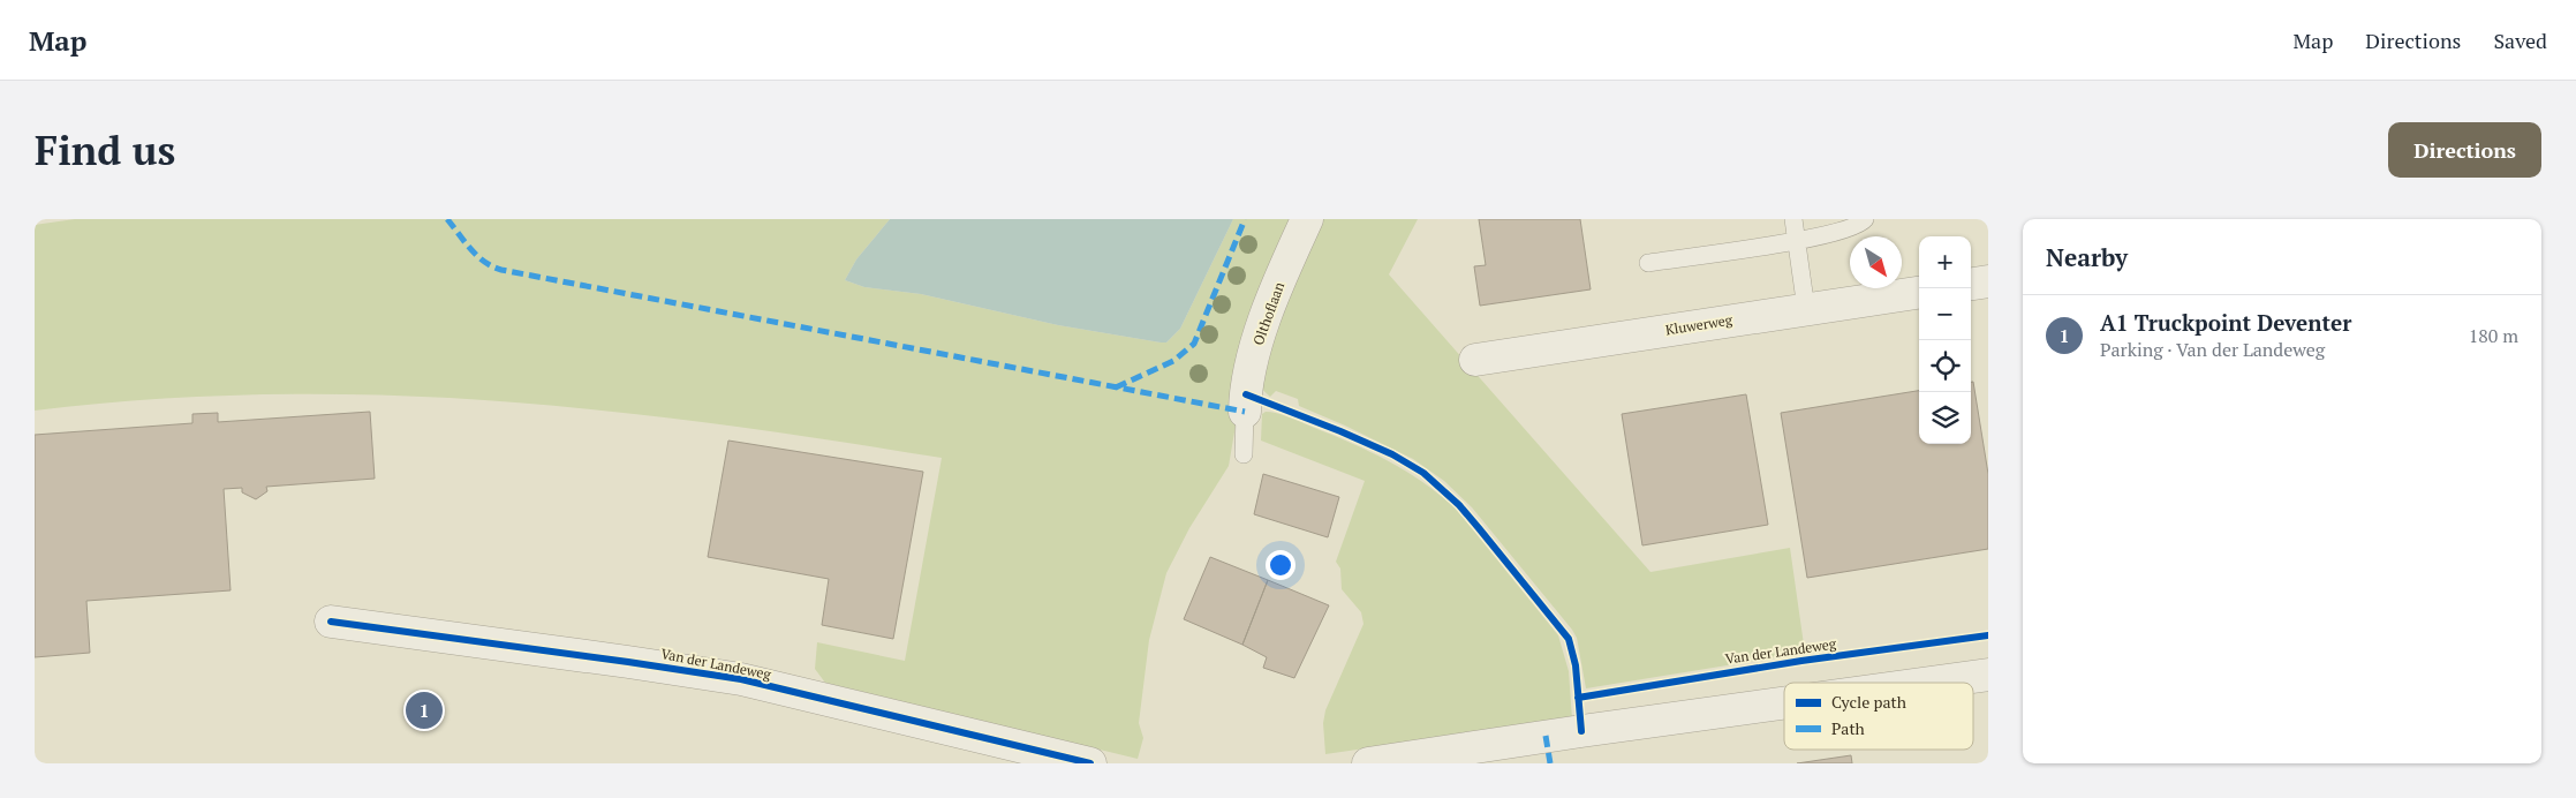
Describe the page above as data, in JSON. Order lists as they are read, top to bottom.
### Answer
{
  "streets": {
    "street": ["Olthoflaan", "Kluwerweg", "Van der Landeweg"]
  },
  "legend": ["Cycle path", "Path"],
  "north": "bottom right",
  "page": {
    "header": "Map",
    "nav": ["Map", "Directions", "Saved"],
    "buttons": "Directions",
    "title": "Find us",
    "heading": "Nearby",
    "map_buttons": ["+", "−"],
    "list": [
      {
        "mark": "1",
        "name": "A1 Truckpoint Deventer",
        "note": "Parking · Van der Landeweg",
        "value": "180 m"
      }
    ],
    "pins": "1"
  }
}
